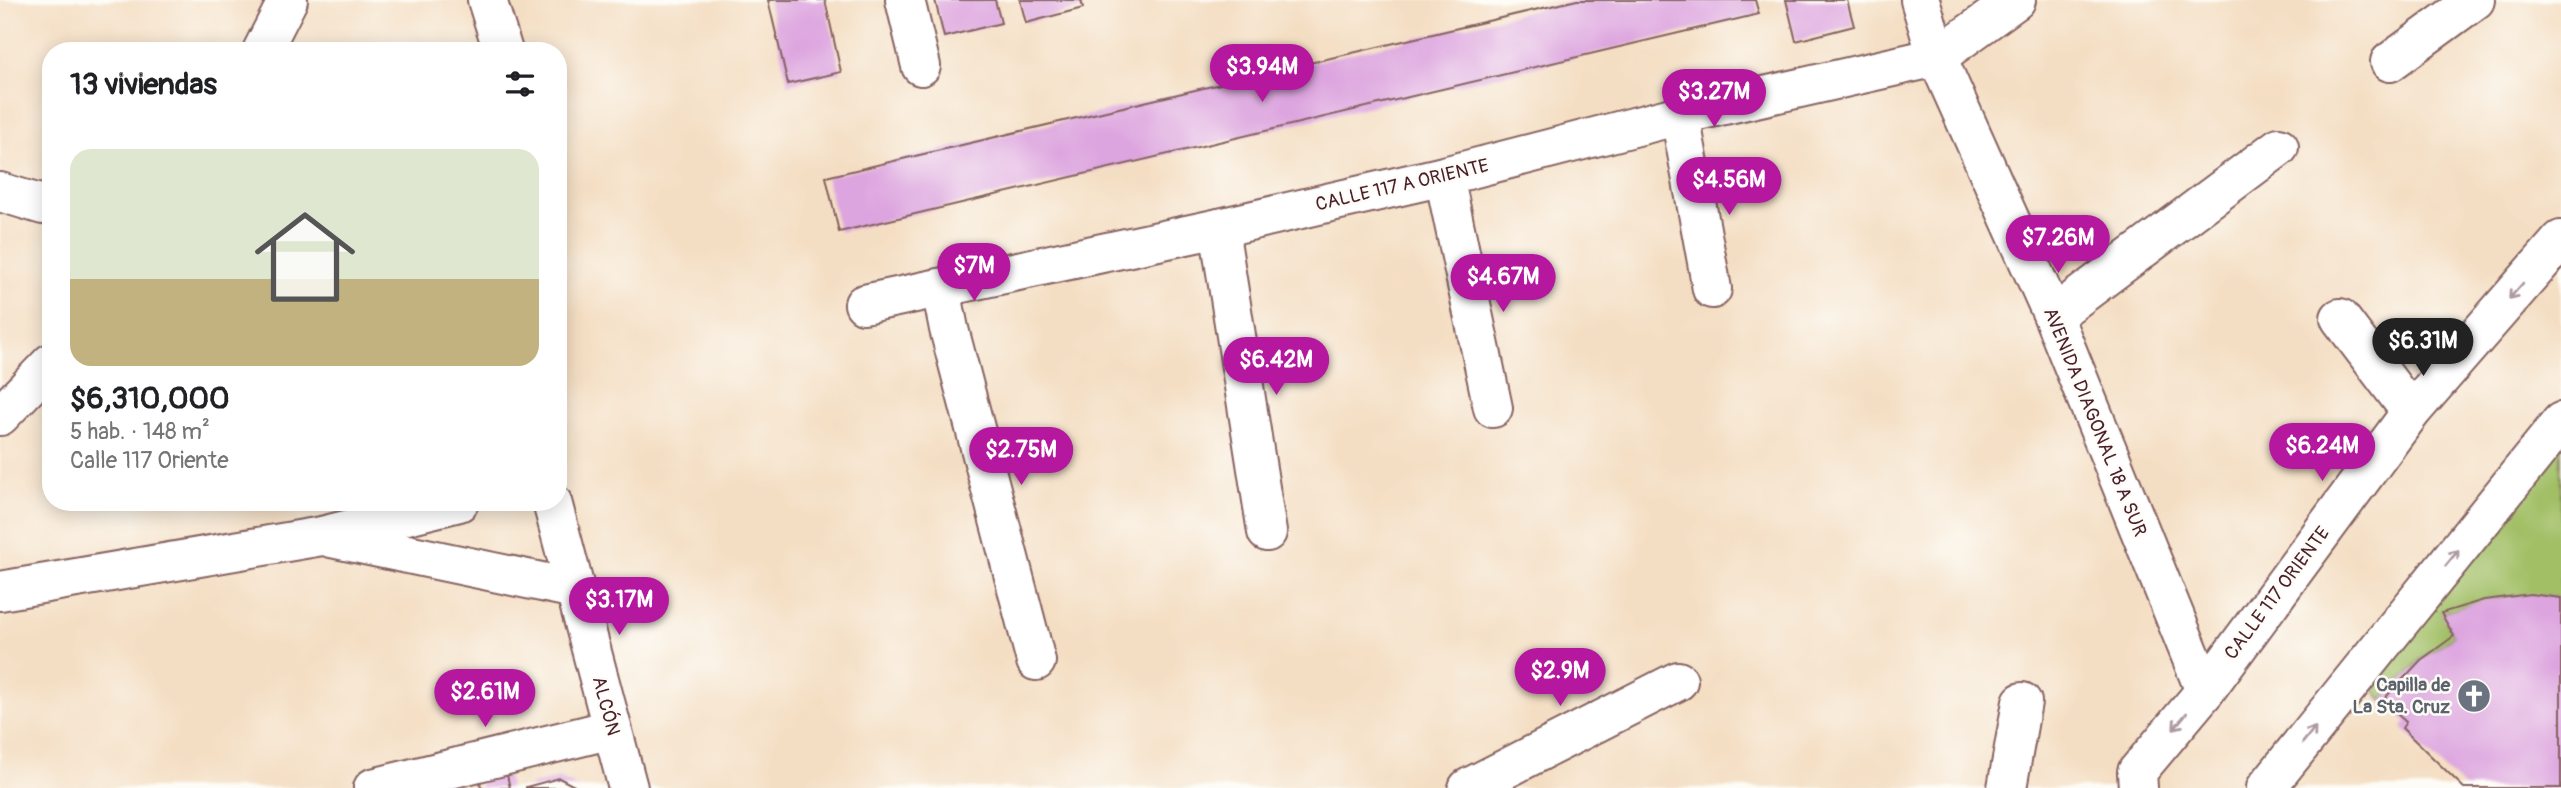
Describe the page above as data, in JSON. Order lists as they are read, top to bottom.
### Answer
{
  "streets": {
    "street": [
      "CALLE 117 A ORIENTE",
      "AVENIDA DIAGONAL 18 A SUR",
      "CALLE 117 ORIENTE",
      "ALCÓN"
    ]
  },
  "crossings": [
    ["CALLE 117 A ORIENTE", "AVENIDA DIAGONAL 18 A SUR"],
    ["AVENIDA DIAGONAL 18 A SUR", "CALLE 117 ORIENTE"]
  ],
  "places": {
    "church": ["Capilla de La Sta. Cruz"]
  },
  "page": {
    "heading": "13 viviendas",
    "price": [
      "$3.94M",
      "$3.27M",
      "$4.56M",
      "$7.26M",
      "$7M",
      "$4.67M",
      "$6.31M",
      "$6.42M",
      "$6.24M",
      "$2.75M",
      "$3.17M",
      "$2.9M",
      "$2.61M"
    ],
    "list": [
      {
        "name": "$6,310,000",
        "note": "5 hab. · 148 m² · Calle 117 Oriente"
      }
    ]
  }
}
